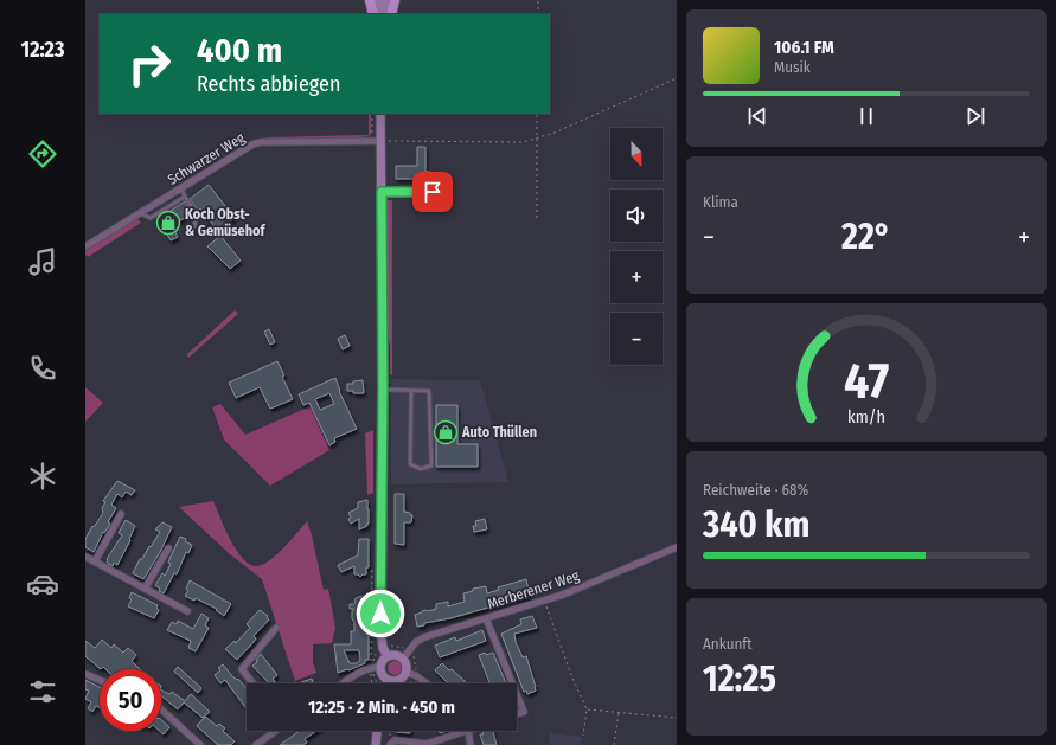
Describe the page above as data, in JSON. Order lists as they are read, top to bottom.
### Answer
{
  "streets": {
    "street": ["Schwarzer Weg", "Merberener Weg"]
  },
  "places": {
    "shop": ["Koch Obst- & Gemüsehof", "Auto Thüllen"]
  },
  "north": "bottom",
  "page": {
    "tabs": "12:23",
    "turn": ["400 m", "Rechts abbiegen"],
    "song": ["106.1 FM", "Musik"],
    "map_buttons": ["+", "−"],
    "tile": [
      "Klima",
      ["Reichweite · 68%", "340 km"],
      ["Ankunft", "12:25"]
    ],
    "heat": ["−", "22°", "+"],
    "limit": "50",
    "trip": "12:25 · 2 Min. · 450 m",
    "gauge": ["47", "km/h"]
  }
}
